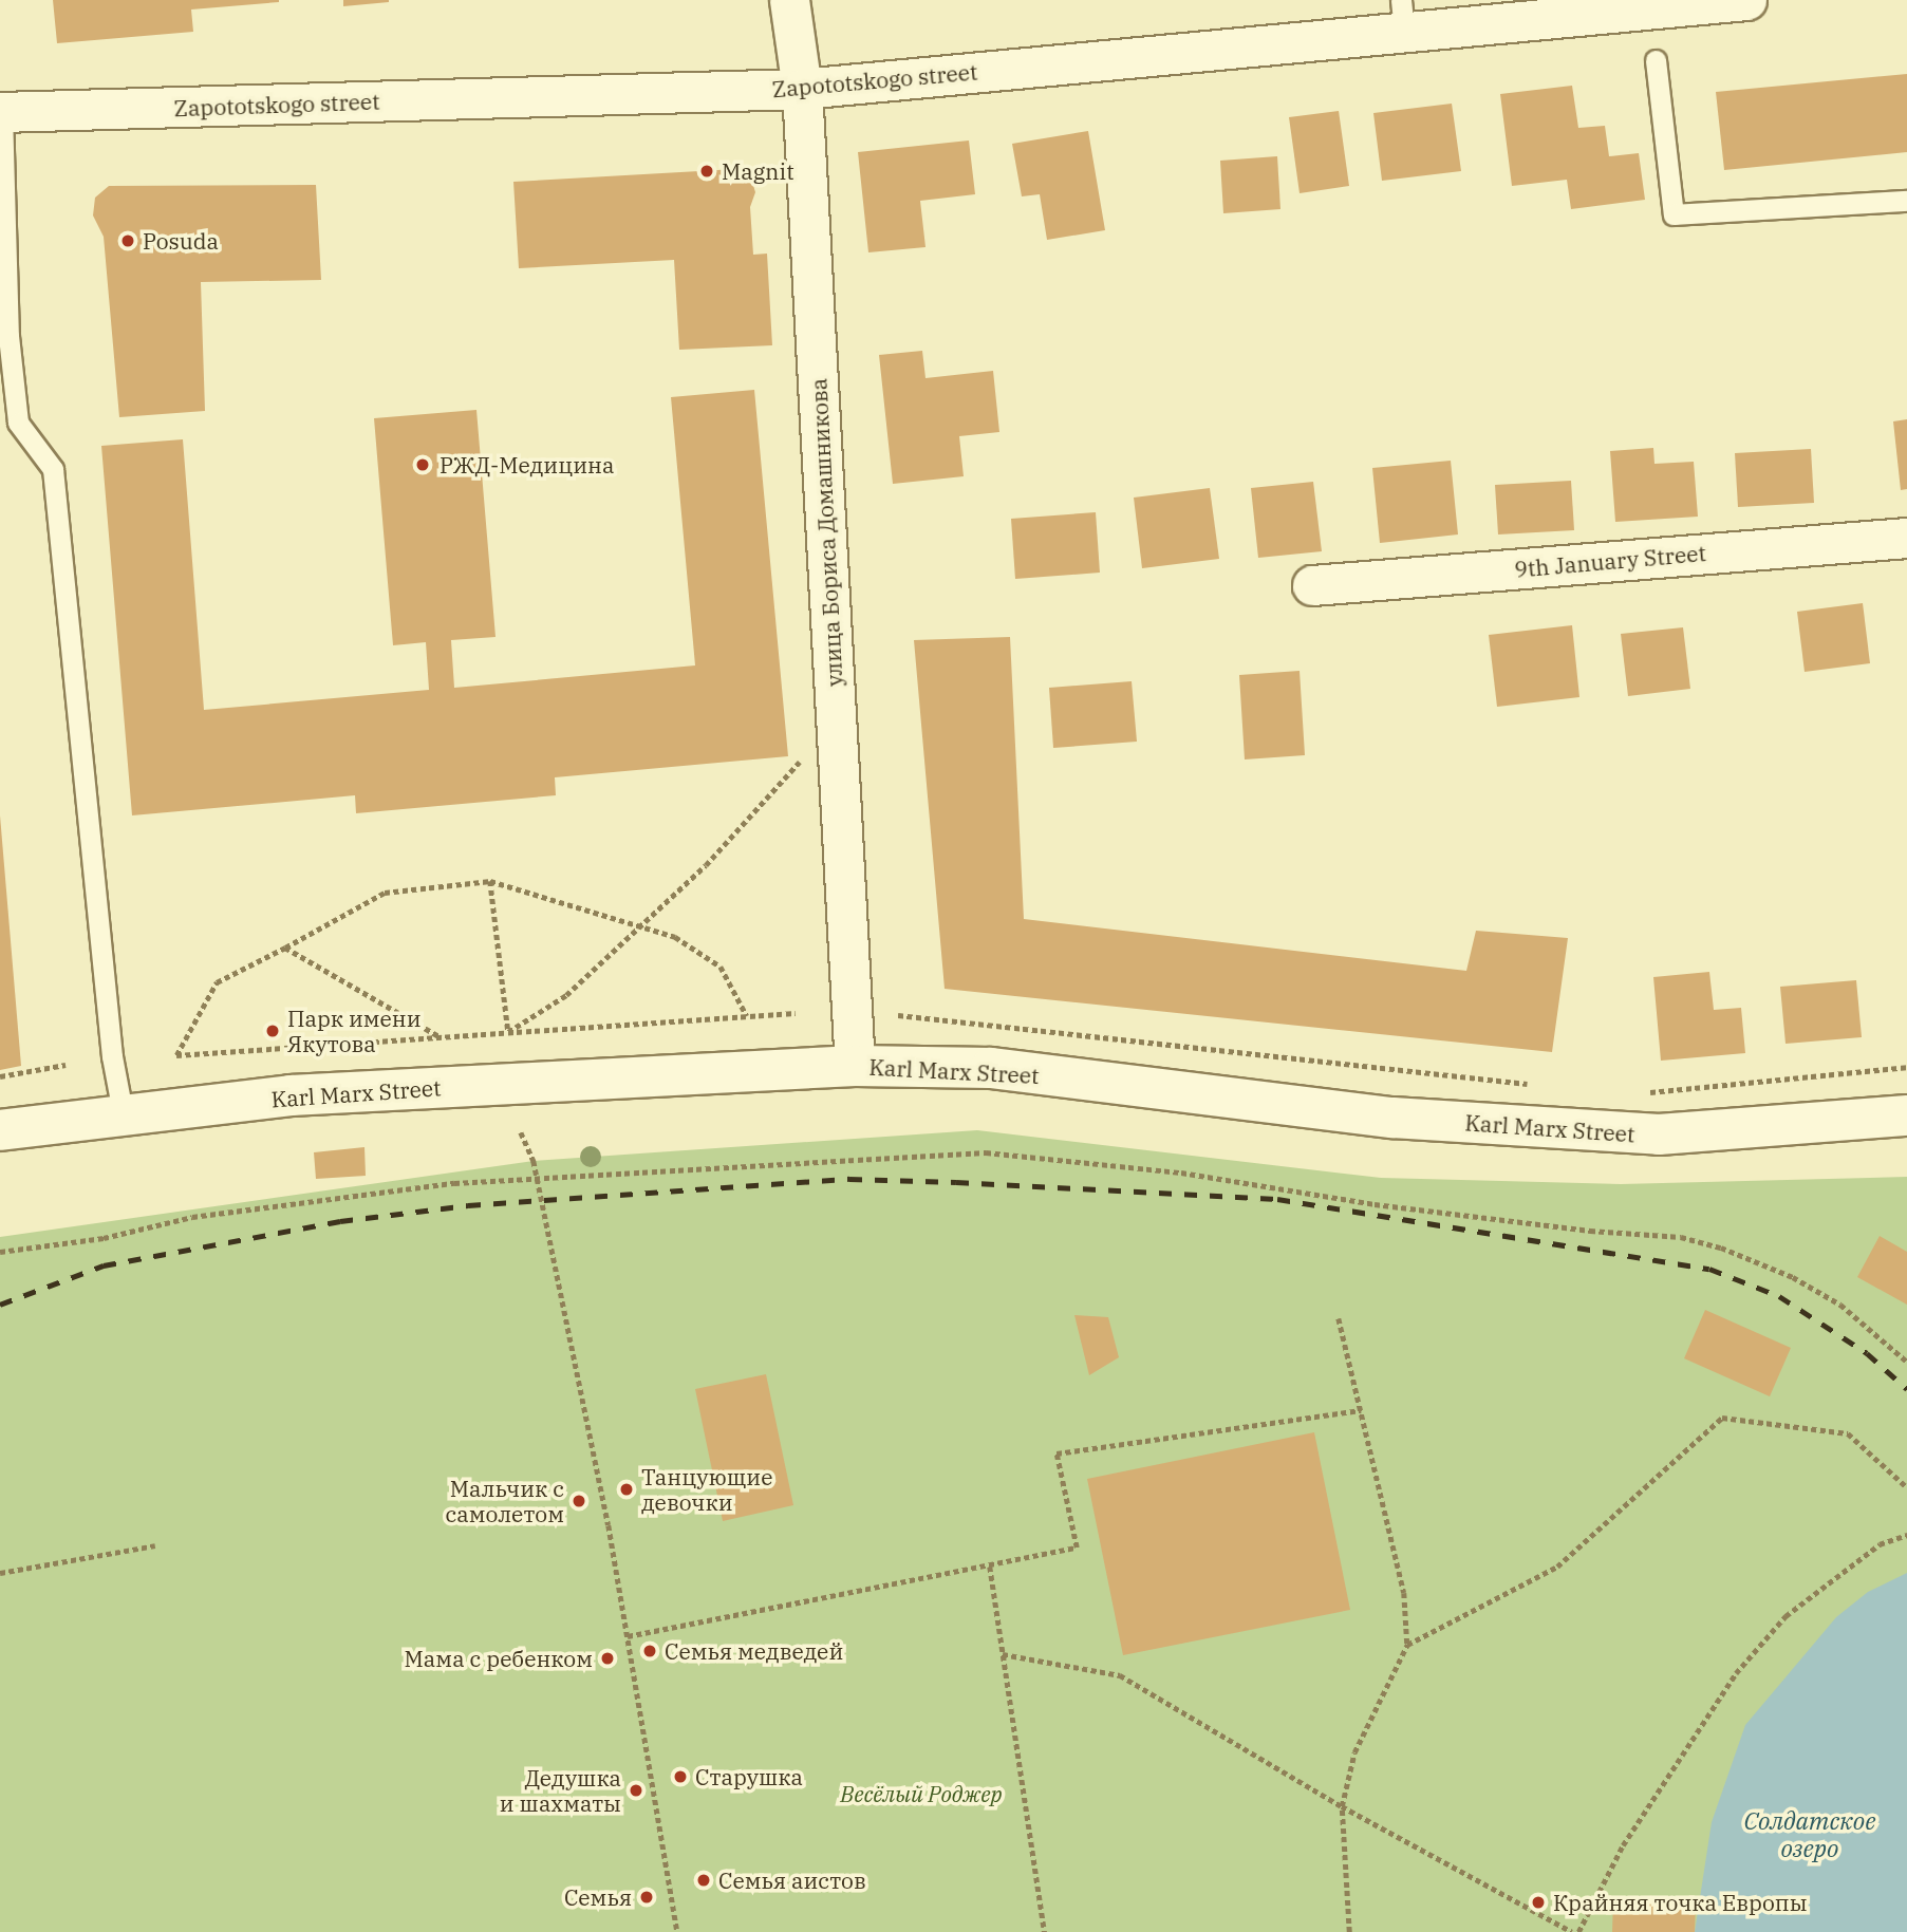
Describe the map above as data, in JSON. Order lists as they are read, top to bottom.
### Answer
{
  "streets": {
    "street": [
      "Zapototskogo street",
      "улица Бориса Домашникова",
      "9th January Street",
      "Karl Marx Street"
    ]
  },
  "crossings": [
    ["Zapototskogo street", "улица Бориса Домашникова"],
    ["улица Бориса Домашникова", "Karl Marx Street"]
  ],
  "water": ["Солдатское озеро"],
  "parks": ["Весёлый Роджер"],
  "places": [
    "Magnit",
    "Posuda",
    "РЖД-Медицина",
    "Парк имени Якутова",
    "Танцующие девочки",
    "Мальчик с самолетом",
    "Семья медведей",
    "Мама с ребенком",
    "Старушка",
    "Дедушка и шахматы",
    "Семья аистов",
    "Семья",
    "Крайняя точка Европы"
  ]
}
